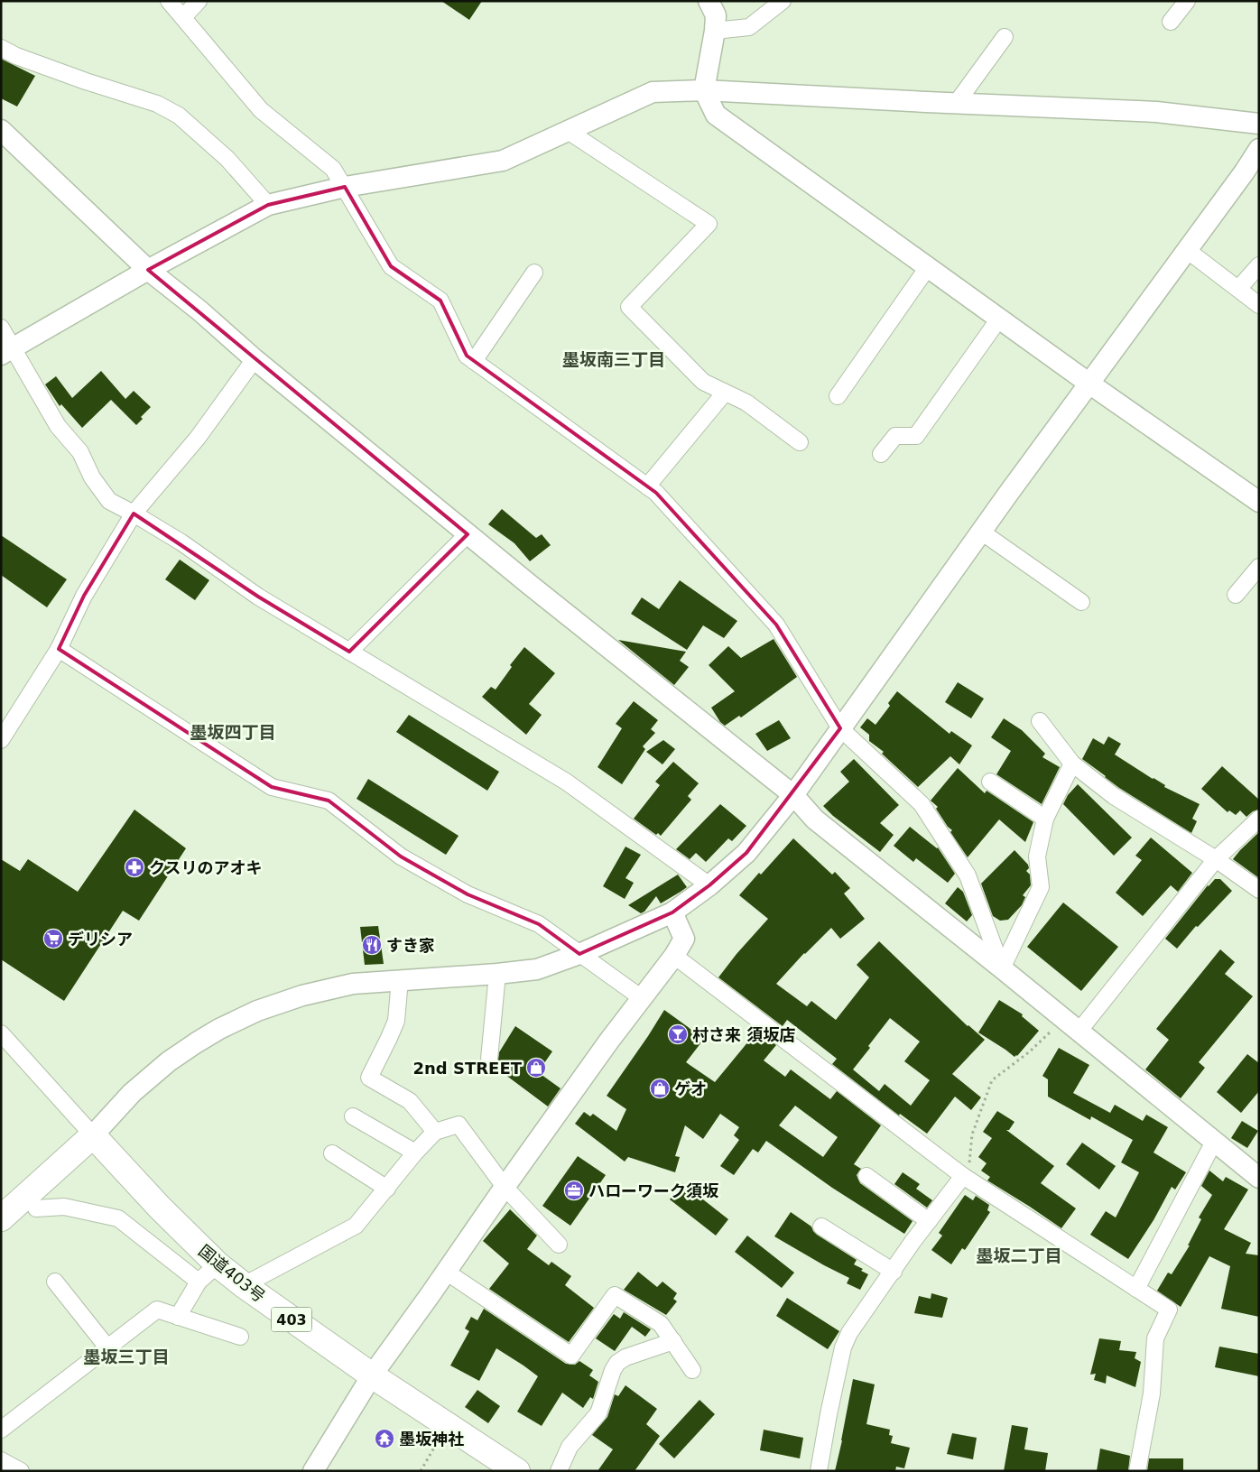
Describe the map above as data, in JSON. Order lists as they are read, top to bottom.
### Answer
{
  "streets": {
    "highway": ["国道403号", "403"]
  },
  "districts": [
    "墨坂南三丁目",
    "墨坂四丁目",
    "墨坂二丁目",
    "墨坂三丁目"
  ],
  "places": {
    "pharmacy": ["クスリのアオキ"],
    "supermarket": ["デリシア"],
    "restaurant": ["すき家"],
    "bar": ["村さ来 須坂店"],
    "shop": ["2nd STREET", "ゲオ"],
    "office": ["ハローワーク須坂"],
    "temple": ["墨坂神社"]
  }
}
